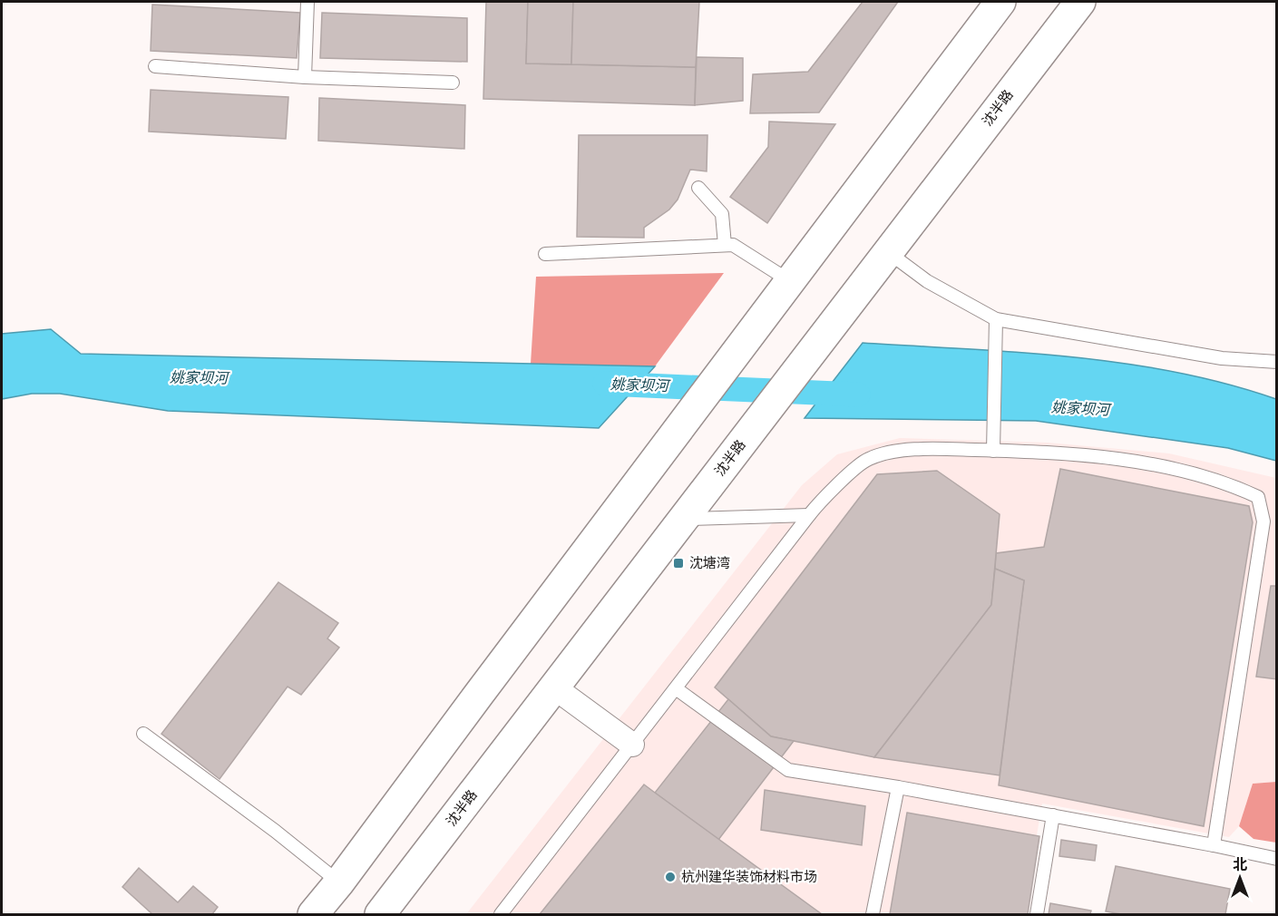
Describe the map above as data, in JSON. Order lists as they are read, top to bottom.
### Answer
{
  "streets": {
    "main road": ["沈半路"]
  },
  "water": ["姚家坝河"],
  "places": {
    "transit": ["沈塘湾"],
    "other": ["杭州建华装饰材料市场"]
  },
  "north": "top"
}
